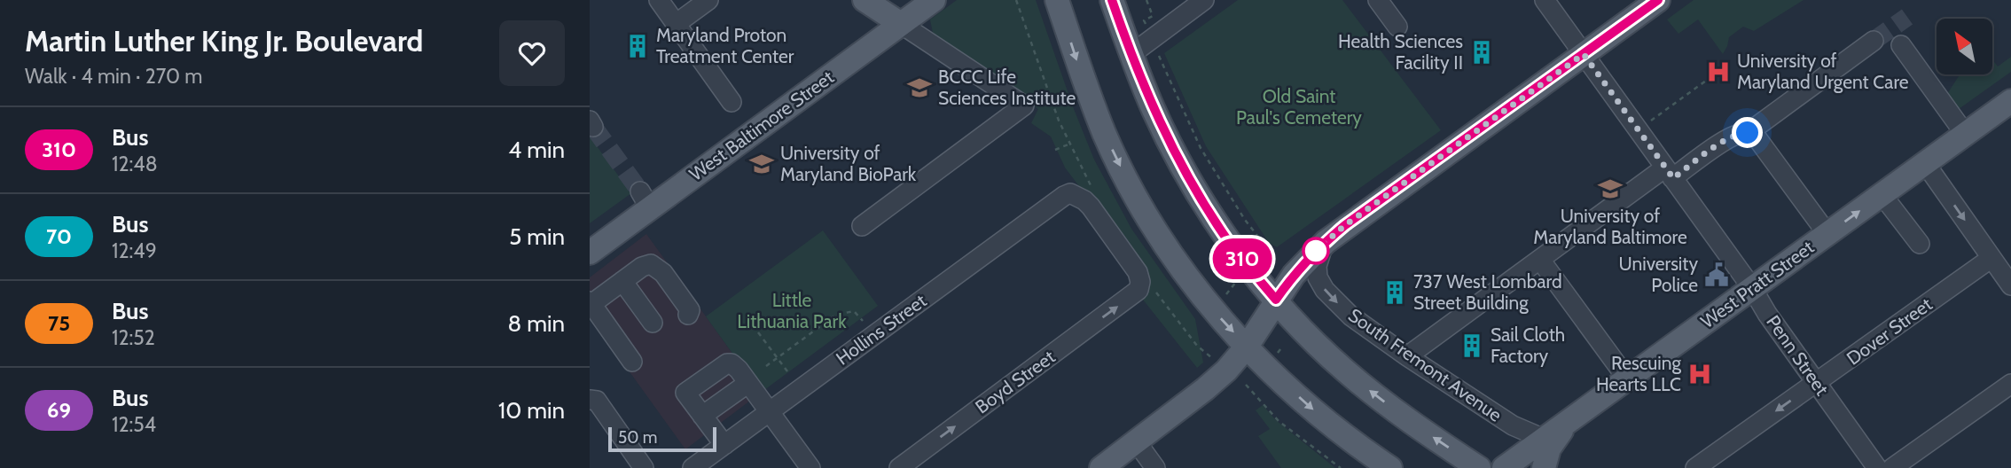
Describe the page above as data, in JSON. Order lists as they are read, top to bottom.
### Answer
{
  "streets": {
    "main road": ["West Baltimore Street", "West Pratt Street"],
    "street": [
      "Hollins Street",
      "Dover Street",
      "Penn Street",
      "South Fremont Avenue",
      "Boyd Street"
    ]
  },
  "crossings": [
    ["West Pratt Street", "Penn Street"],
    ["West Pratt Street", "South Fremont Avenue"],
    ["Hollins Street", "Boyd Street"],
    ["Dover Street", "Penn Street"]
  ],
  "one_way": ["Dover Street", "South Fremont Avenue"],
  "parks": ["Old Saint Paul's Cemetery", "Little Lithuania Park"],
  "places": {
    "building": [
      "Maryland Proton Treatment Center",
      "Health Sciences Facility II",
      "737 West Lombard Street Building",
      "Sail Cloth Factory"
    ],
    "hospital": ["University of Maryland Urgent Care", "Rescuing Hearts LLC"],
    "school or university": ["BCCC Life Sciences Institute", "University of Maryland BioPark", "University of Maryland Baltimore"],
    "public building": ["University Police"]
  },
  "lines": ["bus line 310"],
  "scale_bar": "50 m",
  "north": "top left",
  "page": {
    "heading": ["Martin Luther King Jr. Boulevard", "Walk · 4 min · 270 m"],
    "on_map": "310",
    "list": [
      {
        "mark": "310",
        "name": "Bus",
        "note": "12:48",
        "value": "4 min"
      },
      {
        "mark": "70",
        "name": "Bus",
        "note": "12:49",
        "value": "5 min"
      },
      {
        "mark": "75",
        "name": "Bus",
        "note": "12:52",
        "value": "8 min"
      },
      {
        "mark": "69",
        "name": "Bus",
        "note": "12:54",
        "value": "10 min"
      }
    ],
    "scale": "50 m"
  }
}
